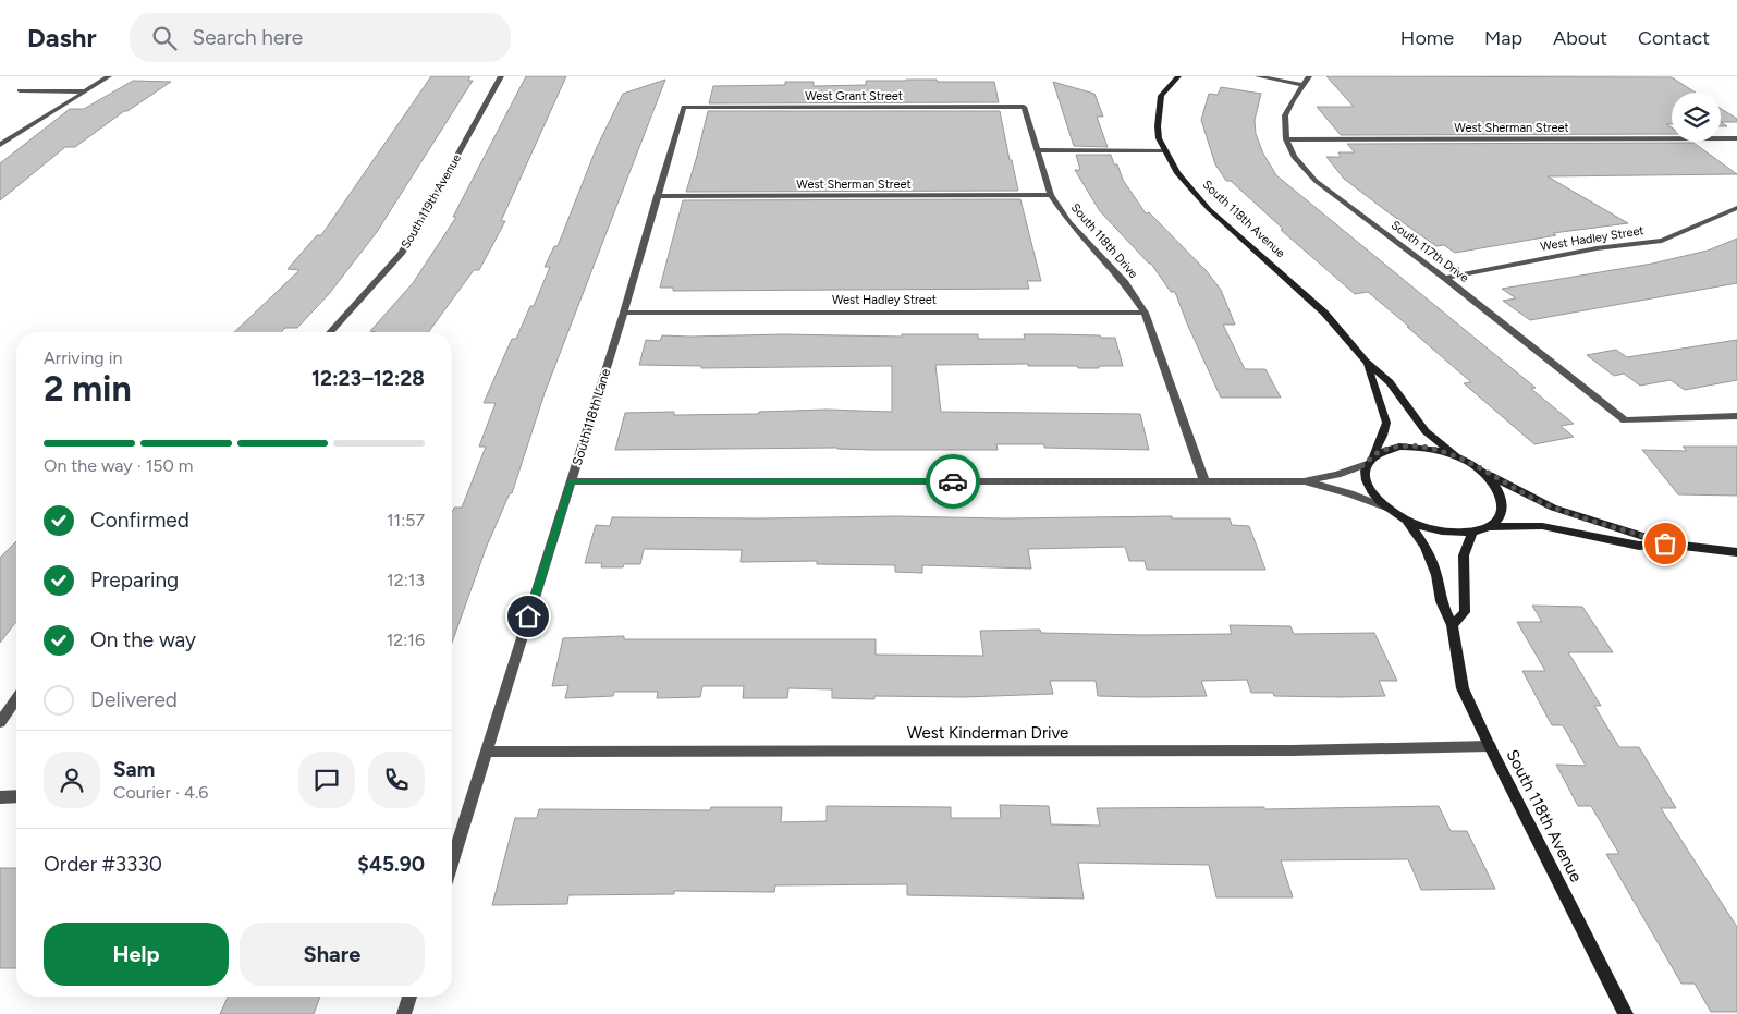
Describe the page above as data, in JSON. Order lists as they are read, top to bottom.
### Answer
{
  "streets": {
    "street": [
      "West Grant Street",
      "West Sherman Street",
      "South 119th Avenue",
      "South 118th Avenue",
      "West Hadley Street",
      "South 118th Drive",
      "South 117th Drive",
      "South 118th Lane",
      "West Kinderman Drive"
    ]
  },
  "crossings": [
    ["West Grant Street", "South 118th Drive"],
    ["West Grant Street", "South 118th Lane"],
    ["West Sherman Street", "South 118th Drive"],
    ["West Sherman Street", "South 117th Drive"],
    ["West Sherman Street", "South 118th Lane"],
    ["South 118th Avenue", "West Kinderman Drive"],
    ["West Hadley Street", "South 118th Drive"],
    ["West Hadley Street", "South 117th Drive"],
    ["West Hadley Street", "South 118th Lane"],
    ["South 118th Lane", "West Kinderman Drive"]
  ],
  "page": {
    "header": "Dashr",
    "search": "Search here",
    "nav": [
      "Home",
      "Map",
      "About",
      "Contact"
    ],
    "heading": ["2 min", "Arriving in", "12:23–12:28"],
    "panel": [
      "Sam",
      "Courier · 4.6",
      "Order #3330",
      "$45.90"
    ],
    "bar": "On the way · 150 m",
    "list": [
      ["Confirmed", "11:57"],
      ["Preparing", "12:13"],
      ["On the way", "12:16"],
      "Delivered"
    ],
    "buttons": ["Help", "Share"]
  }
}
